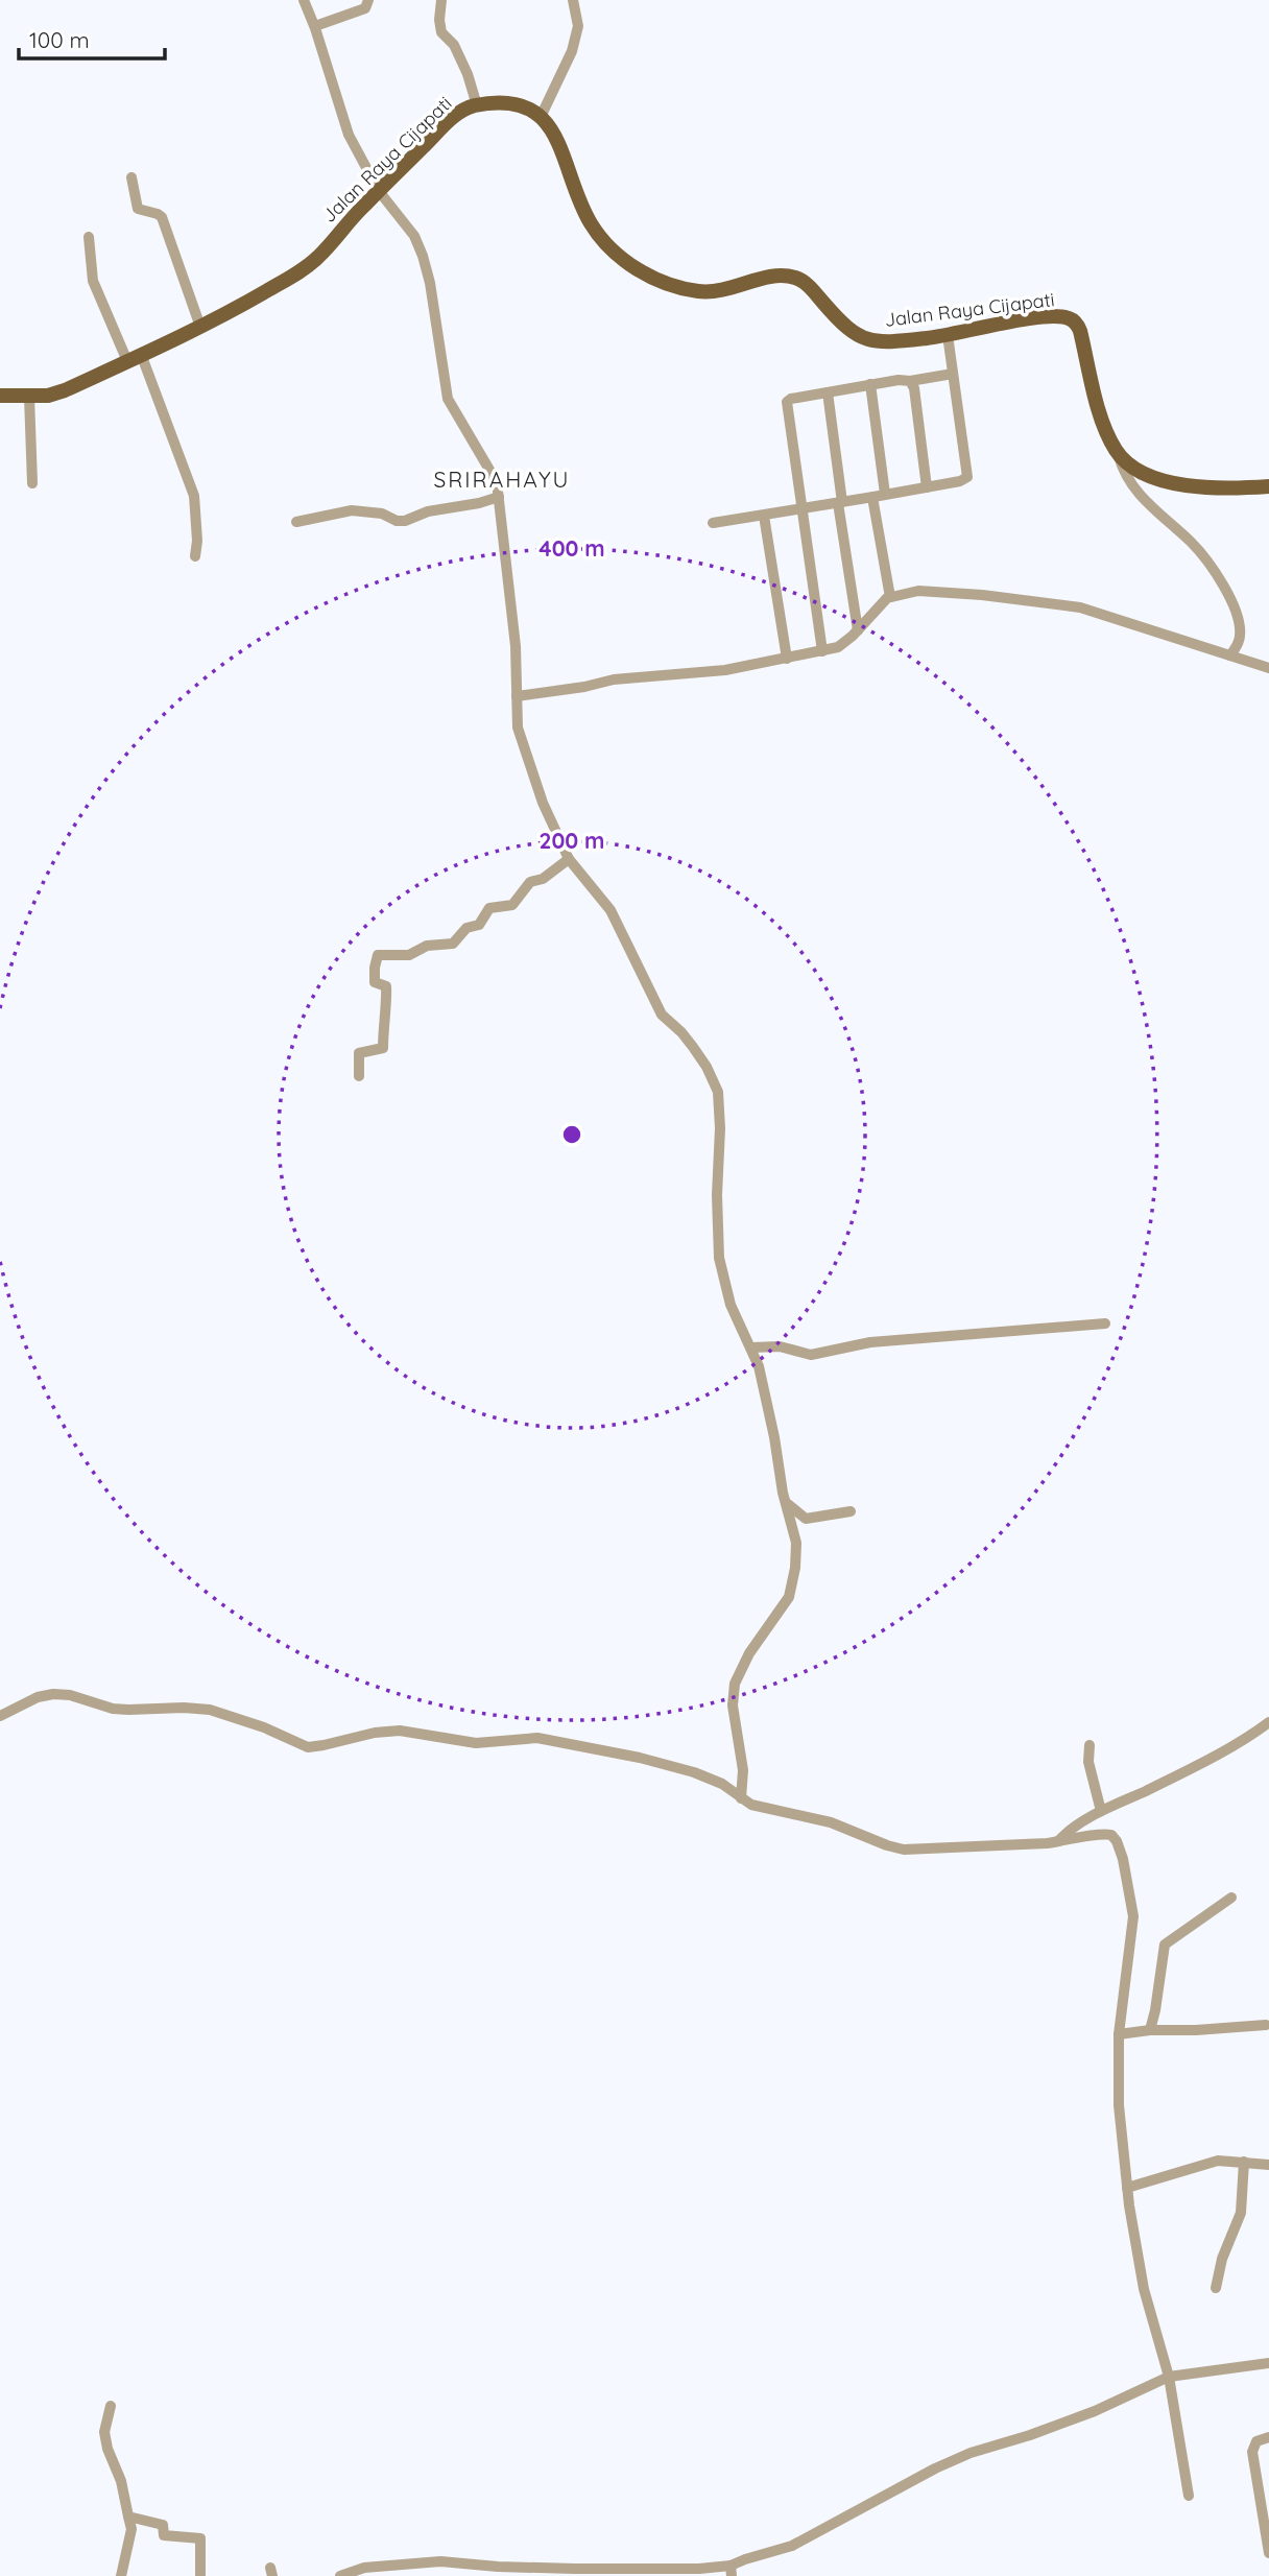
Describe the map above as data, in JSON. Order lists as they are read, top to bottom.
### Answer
{
  "streets": {
    "main road": ["Jalan Raya Cijapati"]
  },
  "districts": ["SRIRAHAYU"],
  "scale_bar": "100 m",
  "rings": ["400 m", "200 m"]
}
